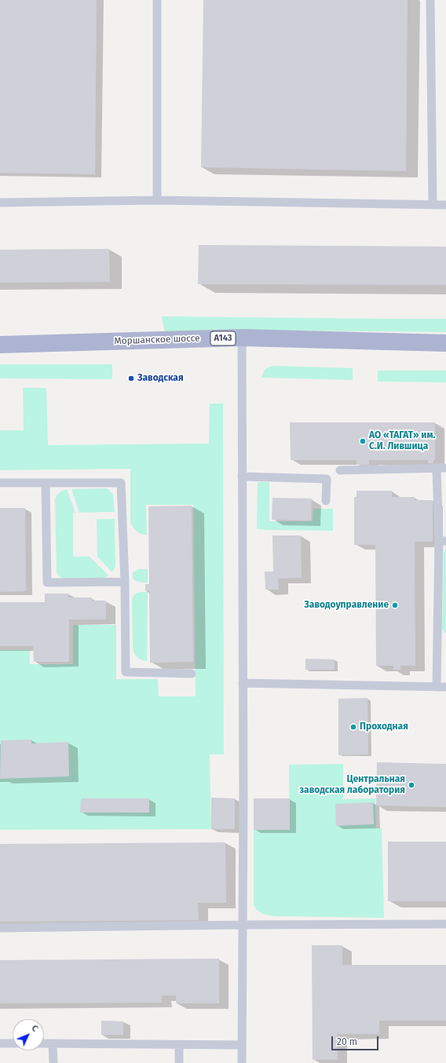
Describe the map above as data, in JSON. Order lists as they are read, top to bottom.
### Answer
{
  "streets": {
    "main road": ["А143", "Моршанское шоссе"]
  },
  "places": [
    "Заводская",
    "АО «ТАГАТ» им. С.И. Лившица",
    "Заводоуправление",
    "Проходная",
    "Центральная заводская лаборатория"
  ],
  "scale_bar": "20 m",
  "north": "top right"
}
